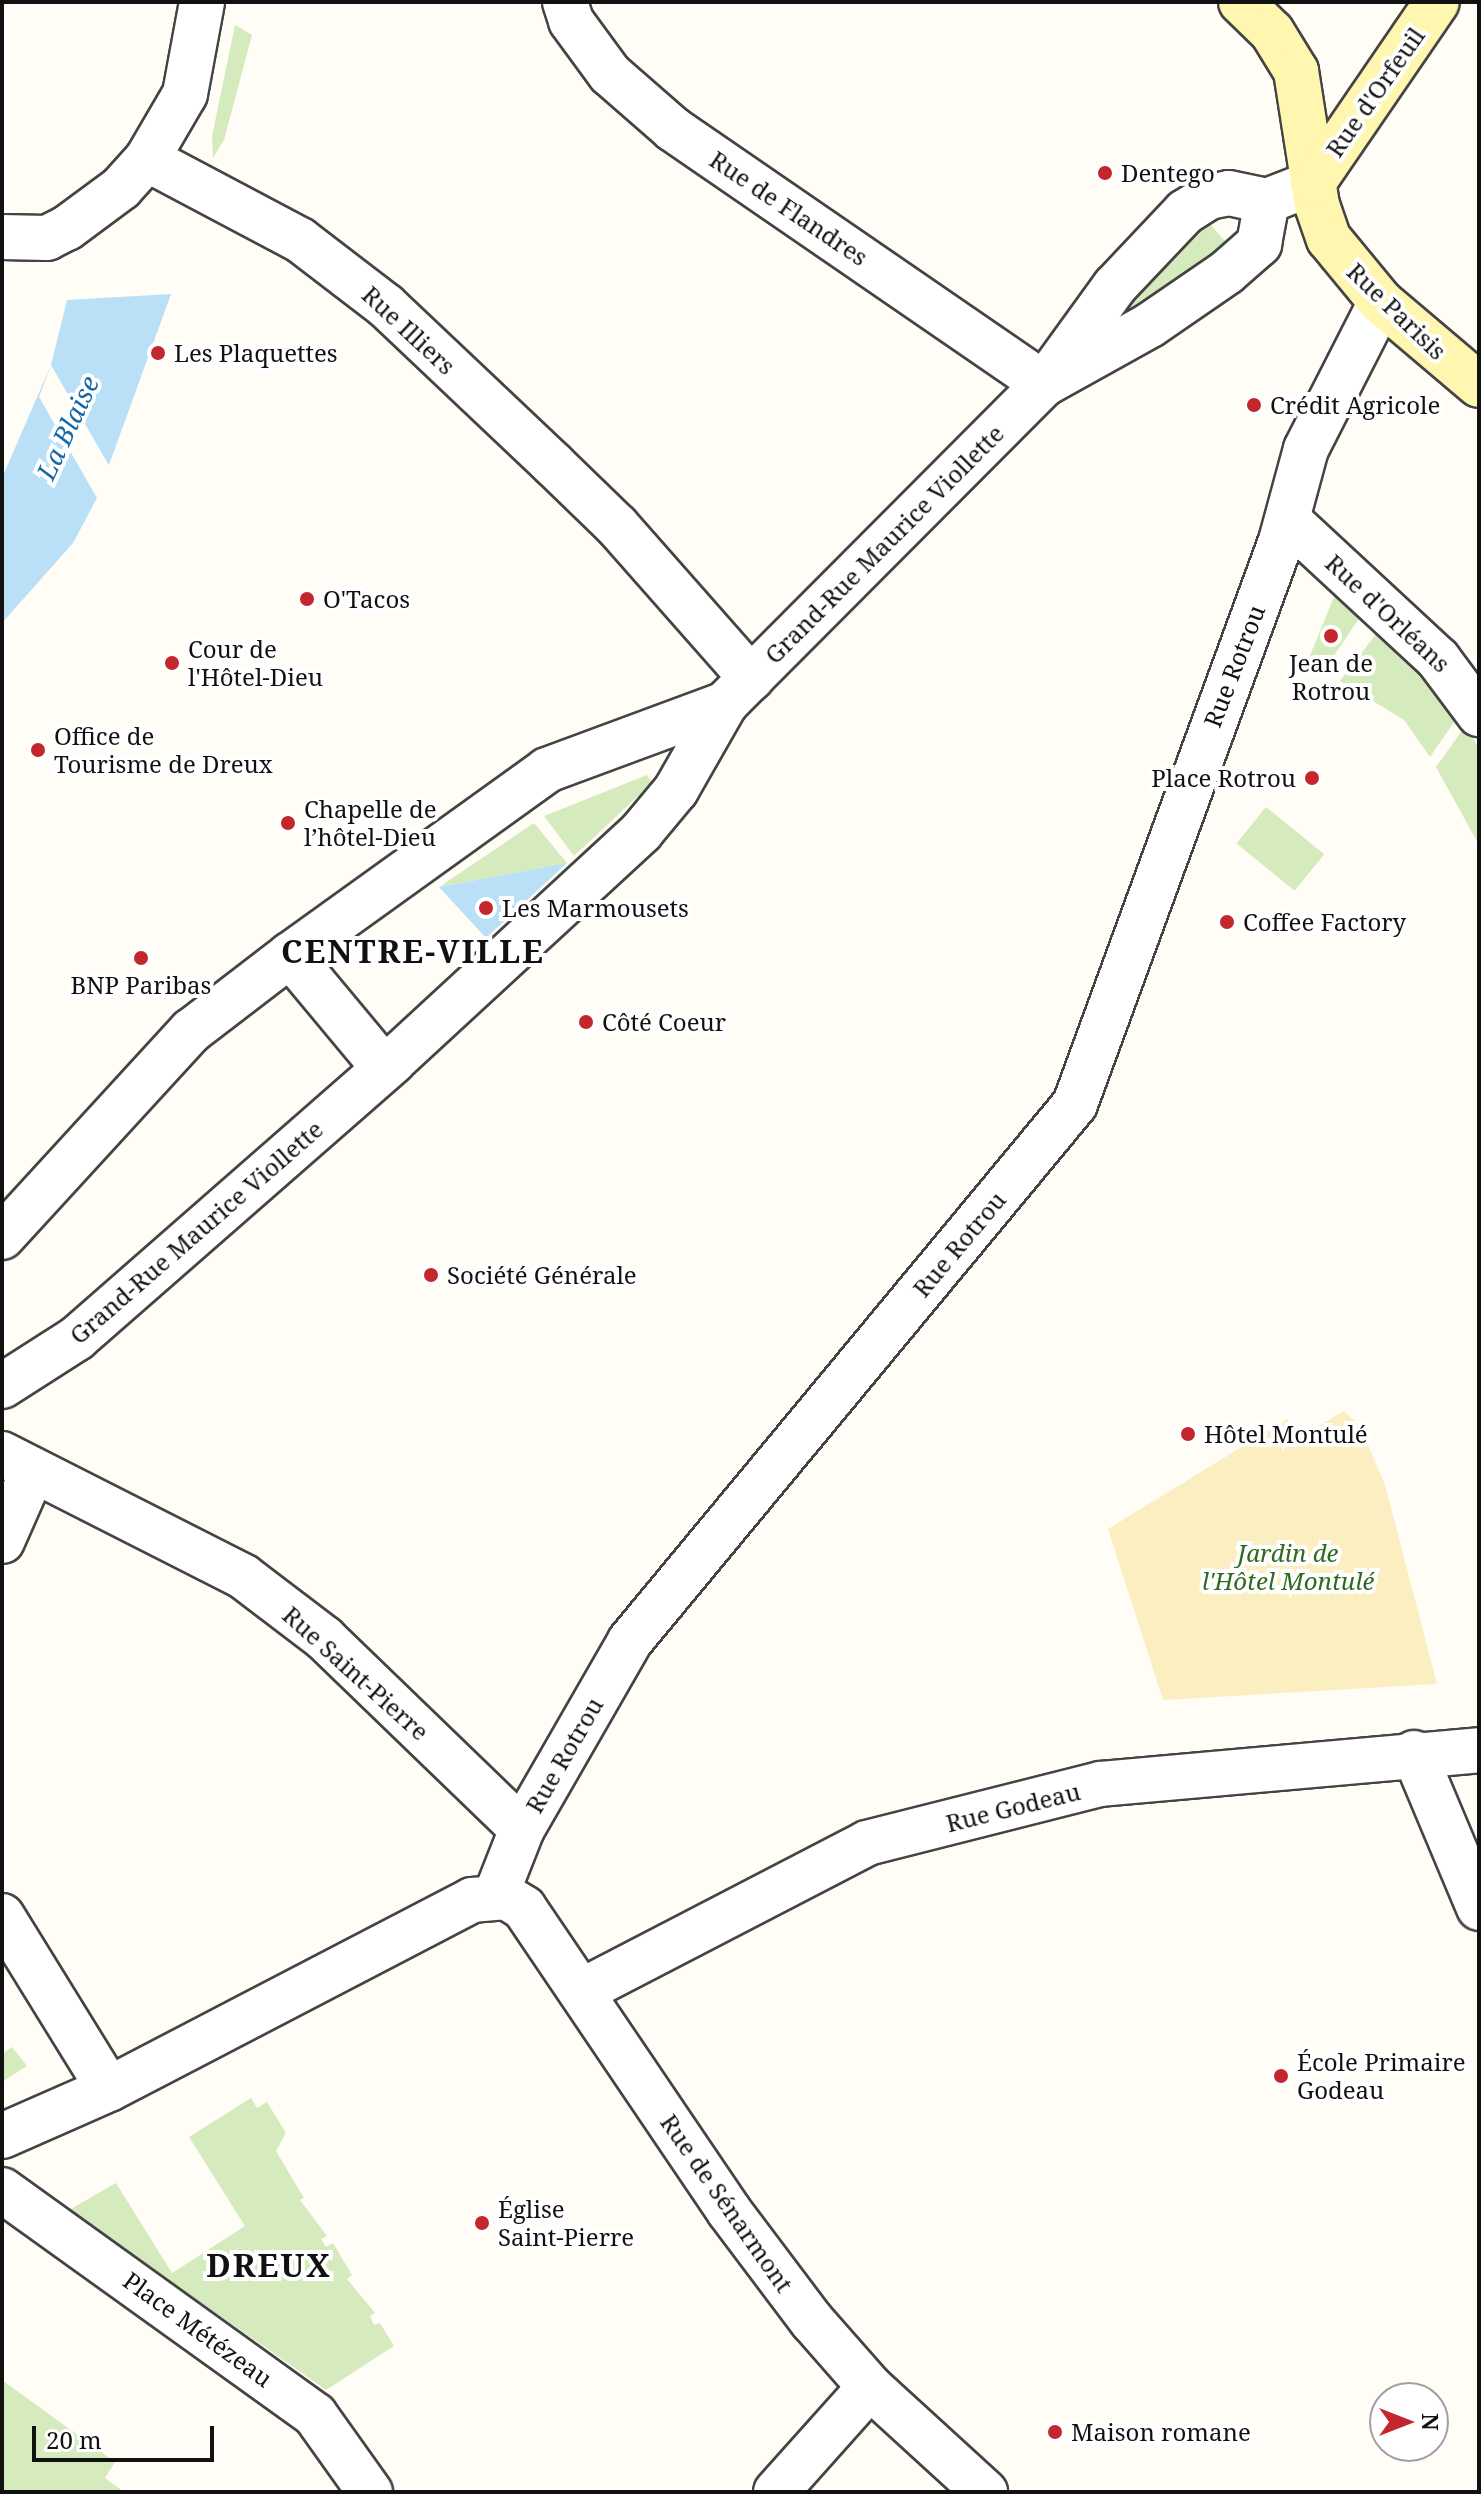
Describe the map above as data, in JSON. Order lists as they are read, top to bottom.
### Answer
{
  "streets": {
    "main road": ["Rue d'Orfeuil", "Rue Parisis"],
    "street": [
      "Rue de Flandres",
      "Rue Illiers",
      "Grand-Rue Maurice Viollette",
      "Rue d'Orléans",
      "Rue Rotrou",
      "Rue Saint-Pierre",
      "Rue Godeau",
      "Rue de Sénarmont",
      "Place Métézeau"
    ]
  },
  "crossings": [
    ["Rue d'Orfeuil", "Rue Parisis"],
    ["Rue de Flandres", "Grand-Rue Maurice Viollette"],
    ["Rue Parisis", "Rue Rotrou"],
    ["Rue Illiers", "Grand-Rue Maurice Viollette"],
    ["Rue d'Orléans", "Rue Rotrou"],
    ["Rue Rotrou", "Rue Saint-Pierre"],
    ["Rue Rotrou", "Rue de Sénarmont"],
    ["Rue Godeau", "Rue de Sénarmont"]
  ],
  "districts": ["CENTRE-VILLE", "DREUX"],
  "water": ["La Blaise"],
  "parks": ["Jardin de l'Hôtel Montulé"],
  "places": [
    "Dentego",
    "Les Plaquettes",
    "Crédit Agricole",
    "O'Tacos",
    "Jean de Rotrou",
    "Cour de l'Hôtel-Dieu",
    "Office de Tourisme de Dreux",
    "Place Rotrou",
    "Chapelle de l’hôtel-Dieu",
    "Les Marmousets",
    "Coffee Factory",
    "BNP Paribas",
    "Côté Coeur",
    "Société Générale",
    "Hôtel Montulé",
    "École Primaire Godeau",
    "Église Saint-Pierre",
    "Maison romane"
  ],
  "scale_bar": "20 m",
  "north": "right"
}
